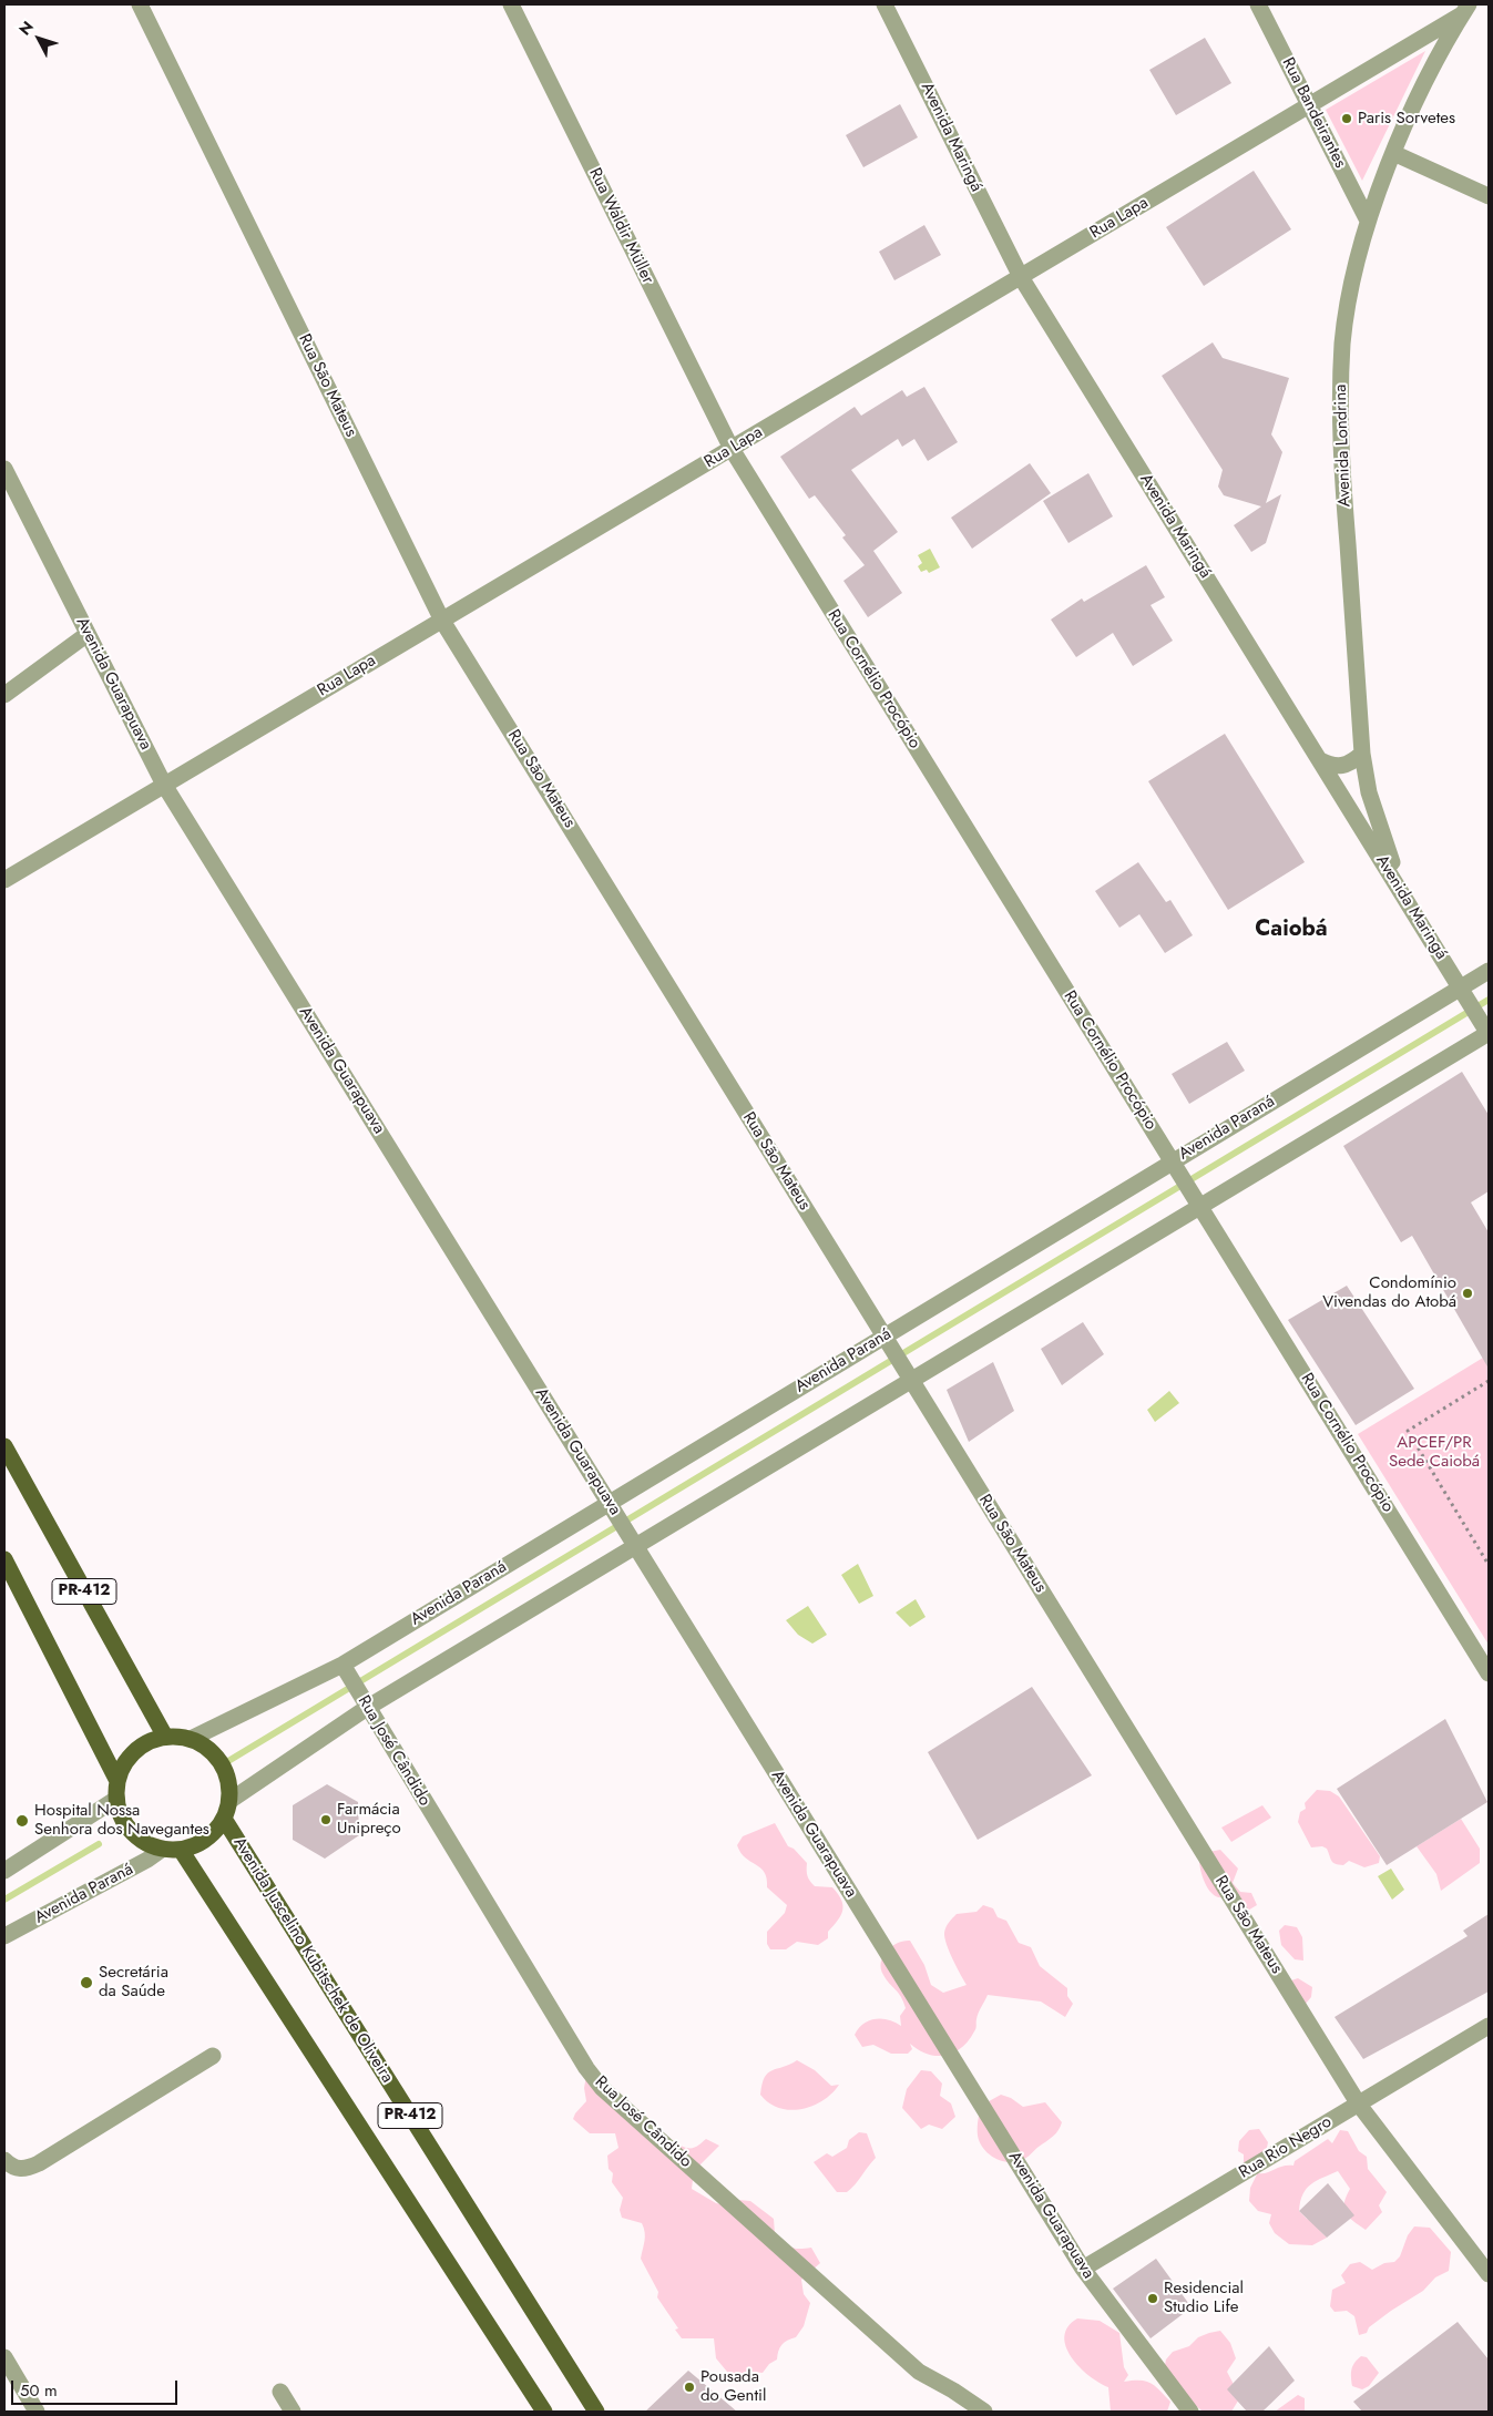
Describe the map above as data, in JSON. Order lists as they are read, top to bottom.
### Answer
{
  "streets": {
    "main road": ["PR-412", "Avenida Juscelino Kubitschek de Oliveira"],
    "street": [
      "Rua Bandeirantes",
      "Avenida Maringá",
      "Rua Lapa",
      "Rua Waldir Müller",
      "Rua São Mateus",
      "Avenida Londrina",
      "Rua Cornélio Procópio",
      "Avenida Guarapuava",
      "Avenida Paraná",
      "Rua José Cândido",
      "Rua Rio Negro"
    ]
  },
  "crossings": [
    ["Rua Bandeirantes", "Rua Lapa"],
    ["Rua Bandeirantes", "Avenida Londrina"],
    ["Avenida Maringá", "Rua Lapa"],
    ["Avenida Maringá", "Avenida Londrina"],
    ["Avenida Maringá", "Avenida Paraná"],
    ["Rua Lapa", "Rua Waldir Müller"],
    ["Rua Lapa", "Rua São Mateus"],
    ["Rua Lapa", "Avenida Londrina"],
    ["Rua Lapa", "Rua Cornélio Procópio"],
    ["Rua Lapa", "Avenida Guarapuava"],
    ["Rua Waldir Müller", "Rua Cornélio Procópio"],
    ["Rua São Mateus", "Avenida Paraná"],
    ["Rua São Mateus", "Rua Rio Negro"],
    ["Rua Cornélio Procópio", "Avenida Paraná"],
    ["Avenida Guarapuava", "Avenida Paraná"],
    ["Avenida Guarapuava", "Rua Rio Negro"],
    ["Avenida Paraná", "PR-412"],
    ["Avenida Paraná", "Rua José Cândido"],
    ["Avenida Paraná", "Avenida Juscelino Kubitschek de Oliveira"],
    ["PR-412", "Avenida Juscelino Kubitschek de Oliveira"]
  ],
  "districts": ["Caiobá"],
  "parks": ["APCEF/PR Sede Caiobá"],
  "places": [
    "Paris Sorvetes",
    "Condomínio Vivendas do Atobá",
    "Farmácia Unipreço",
    "Hospital Nossa Senhora dos Navegantes",
    "Secretária da Saúde",
    "Residencial Studio Life",
    "Pousada do Gentil"
  ],
  "scale_bar": "50 m",
  "north": "top left"
}
